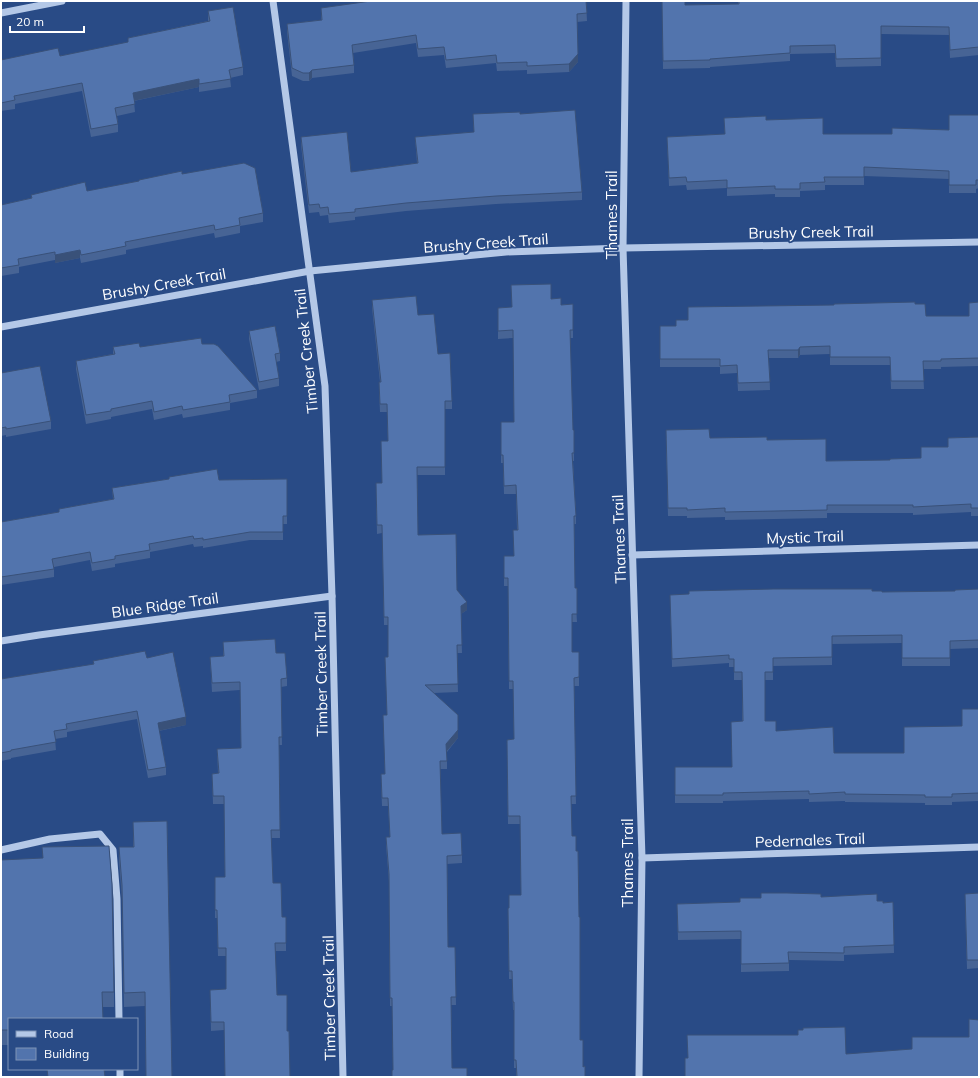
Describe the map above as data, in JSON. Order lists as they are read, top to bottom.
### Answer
{
  "streets": {
    "street": [
      "Thames Trail",
      "Brushy Creek Trail",
      "Timber Creek Trail",
      "Mystic Trail",
      "Blue Ridge Trail",
      "Pedernales Trail"
    ]
  },
  "crossings": [
    ["Thames Trail", "Brushy Creek Trail"],
    ["Thames Trail", "Mystic Trail"],
    ["Thames Trail", "Pedernales Trail"],
    ["Brushy Creek Trail", "Timber Creek Trail"],
    ["Timber Creek Trail", "Blue Ridge Trail"]
  ],
  "legend": ["Road", "Building"],
  "scale_bar": "20 m"
}
